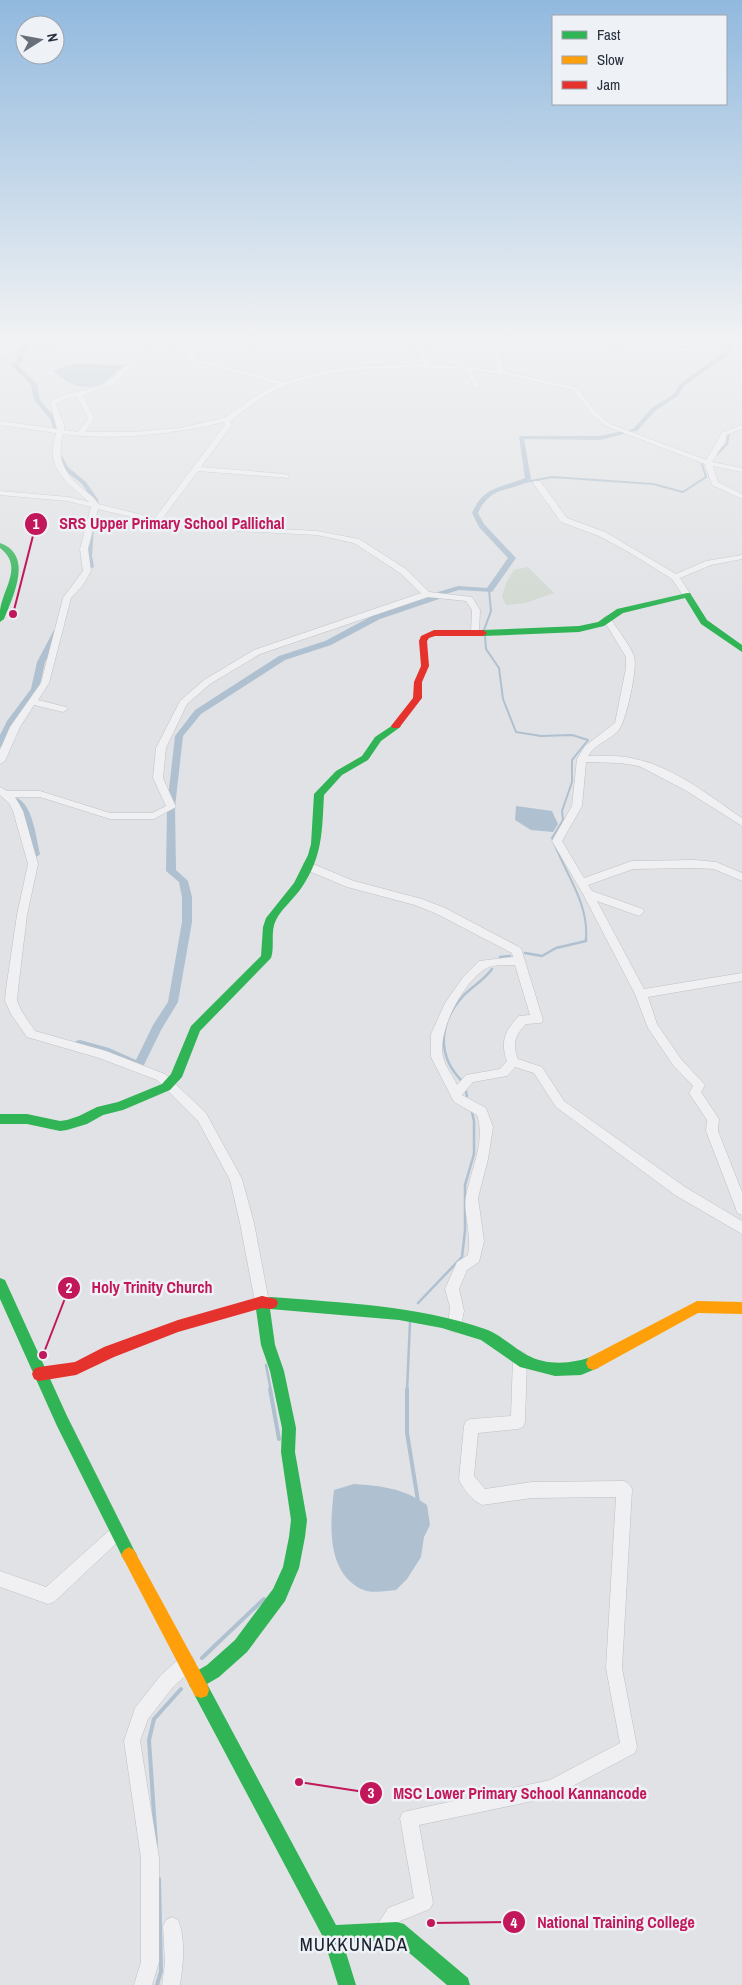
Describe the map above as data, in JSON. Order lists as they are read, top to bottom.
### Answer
{
  "districts": ["MUKKUNADA"],
  "places": [
    "SRS Upper Primary School Pallichal",
    "Holy Trinity Church",
    "MSC Lower Primary School Kannancode",
    "National Training College"
  ],
  "legend": ["Fast", "Slow", "Jam"],
  "north": "right"
}
